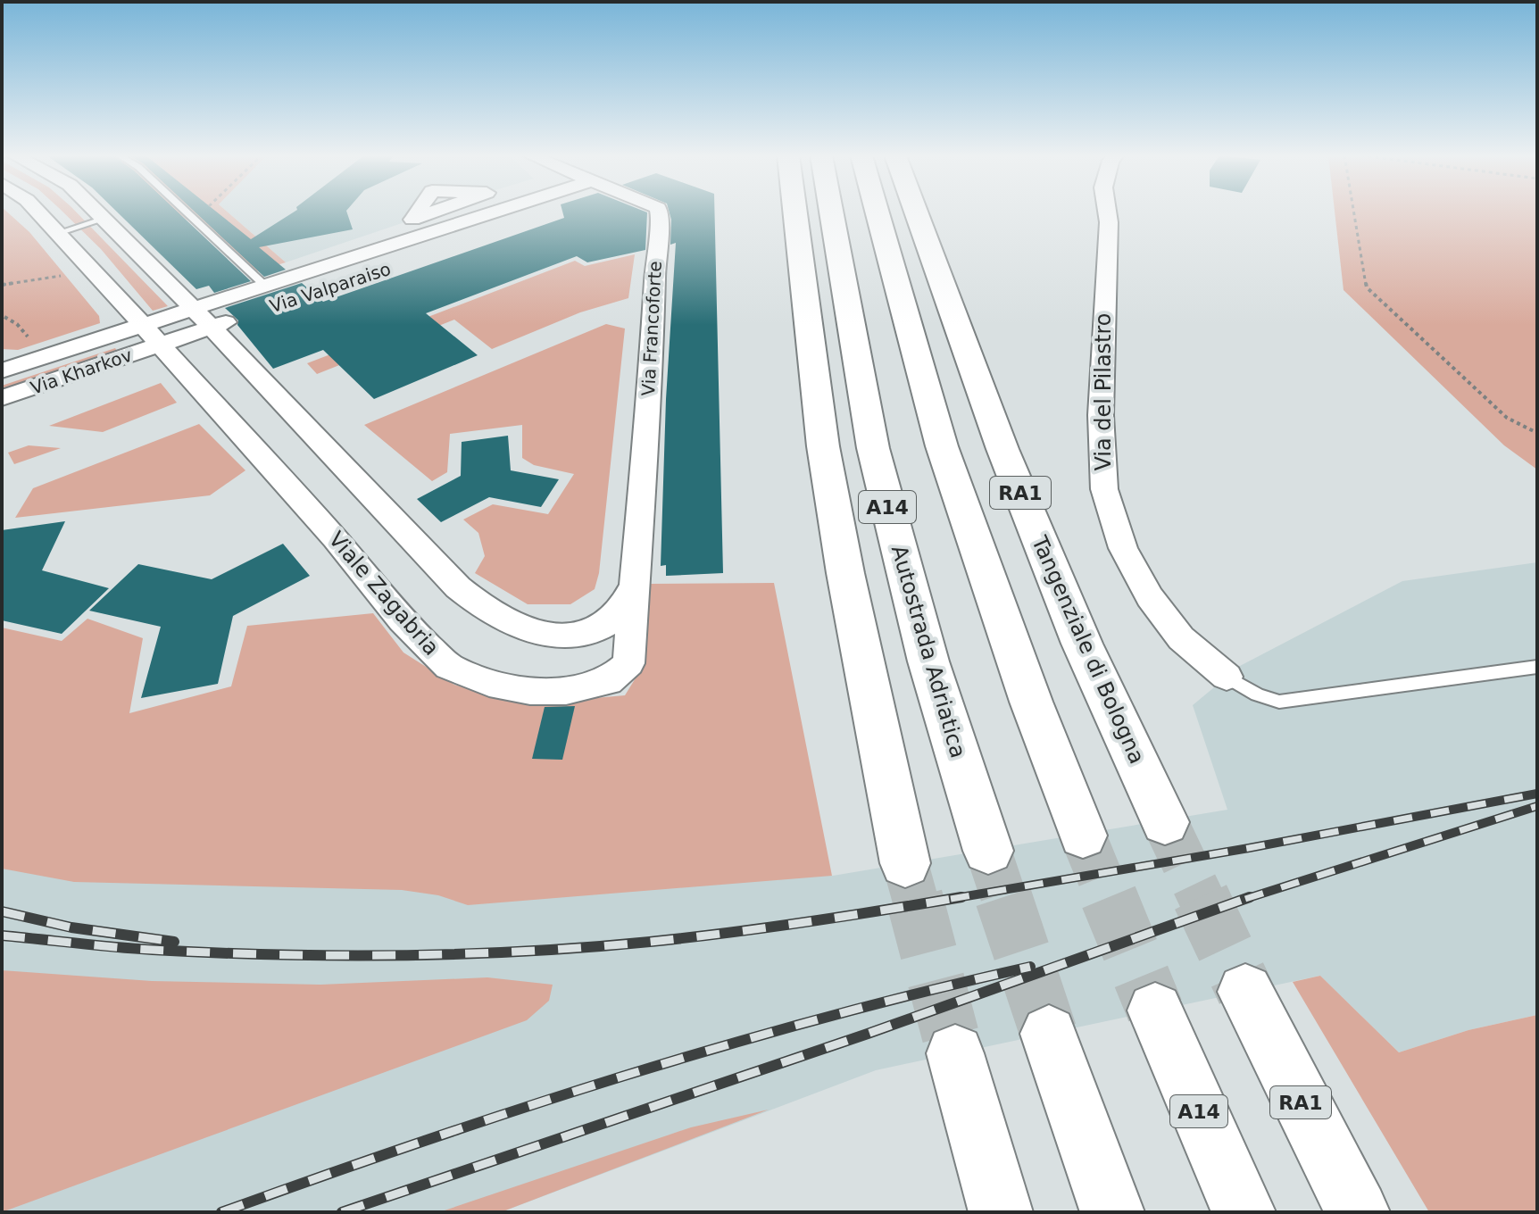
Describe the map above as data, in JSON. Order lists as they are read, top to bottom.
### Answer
{
  "streets": {
    "highway": [
      "RA1",
      "A14",
      "Tangenziale di Bologna",
      "Autostrada Adriatica"
    ],
    "street": [
      "Via Valparaiso",
      "Via Francoforte",
      "Via Kharkov",
      "Via del Pilastro",
      "Viale Zagabria"
    ]
  },
  "crossings": [
    ["Via Valparaiso", "Via Kharkov"],
    ["Via Valparaiso", "Viale Zagabria"],
    ["Via Francoforte", "Viale Zagabria"],
    ["Via Kharkov", "Viale Zagabria"]
  ]
}
